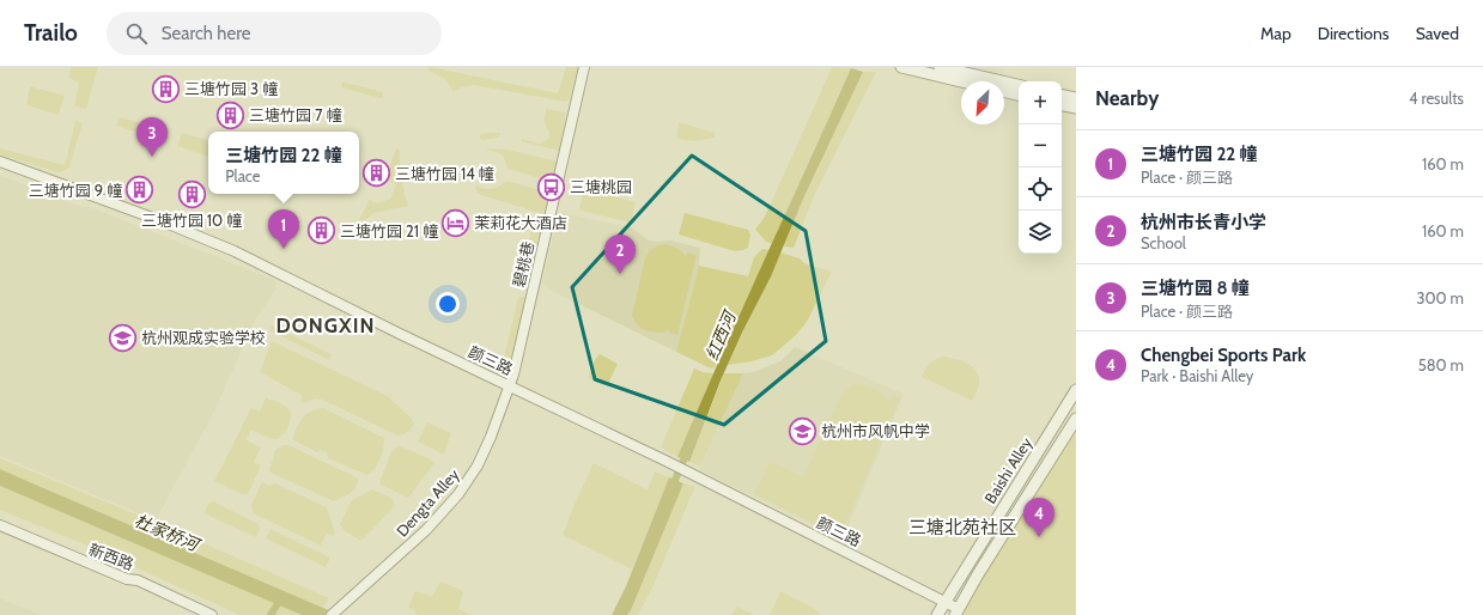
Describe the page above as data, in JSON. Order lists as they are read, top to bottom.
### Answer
{
  "streets": {
    "main road": ["Baishi Alley"],
    "street": [
      "碧桃巷",
      "颜三路",
      "Dengta Alley",
      "新西路"
    ]
  },
  "crossings": [
    ["碧桃巷", "颜三路"],
    ["碧桃巷", "Dengta Alley"],
    ["颜三路", "Baishi Alley"],
    ["颜三路", "Dengta Alley"]
  ],
  "districts": ["DONGXIN", "三塘北苑社区"],
  "water": ["红西河", "杜家桥河"],
  "places": {
    "building": [
      "三塘竹园 3 幢",
      "三塘竹园 7 幢",
      "三塘竹园 14 幢",
      "三塘竹园 9 幢",
      "三塘竹园 10 幢",
      "三塘竹园 21 幢"
    ],
    "bus stop": ["三塘桃园"],
    "hotel": ["茉莉花大酒店"],
    "school or university": ["杭州观成实验学校", "杭州市风帆中学"]
  },
  "north": "bottom left",
  "page": {
    "header": "Trailo",
    "search": "Search here",
    "nav": ["Map", "Directions", "Saved"],
    "heading": ["Nearby", "4 results"],
    "map_buttons": ["+", "−"],
    "pins": [
      "3",
      "1",
      "2",
      "4"
    ],
    "list": [
      {
        "mark": "1",
        "name": "三塘竹园 22 幢",
        "note": "Place · 颜三路",
        "value": "160 m"
      },
      {
        "mark": "2",
        "name": "杭州市长青小学",
        "note": "School",
        "value": "160 m"
      },
      {
        "mark": "3",
        "name": "三塘竹园 8 幢",
        "note": "Place · 颜三路",
        "value": "300 m"
      },
      {
        "mark": "4",
        "name": "Chengbei Sports Park",
        "note": "Park · Baishi Alley",
        "value": "580 m"
      }
    ],
    "popup": ["三塘竹园 22 幢", "Place"]
  }
}
